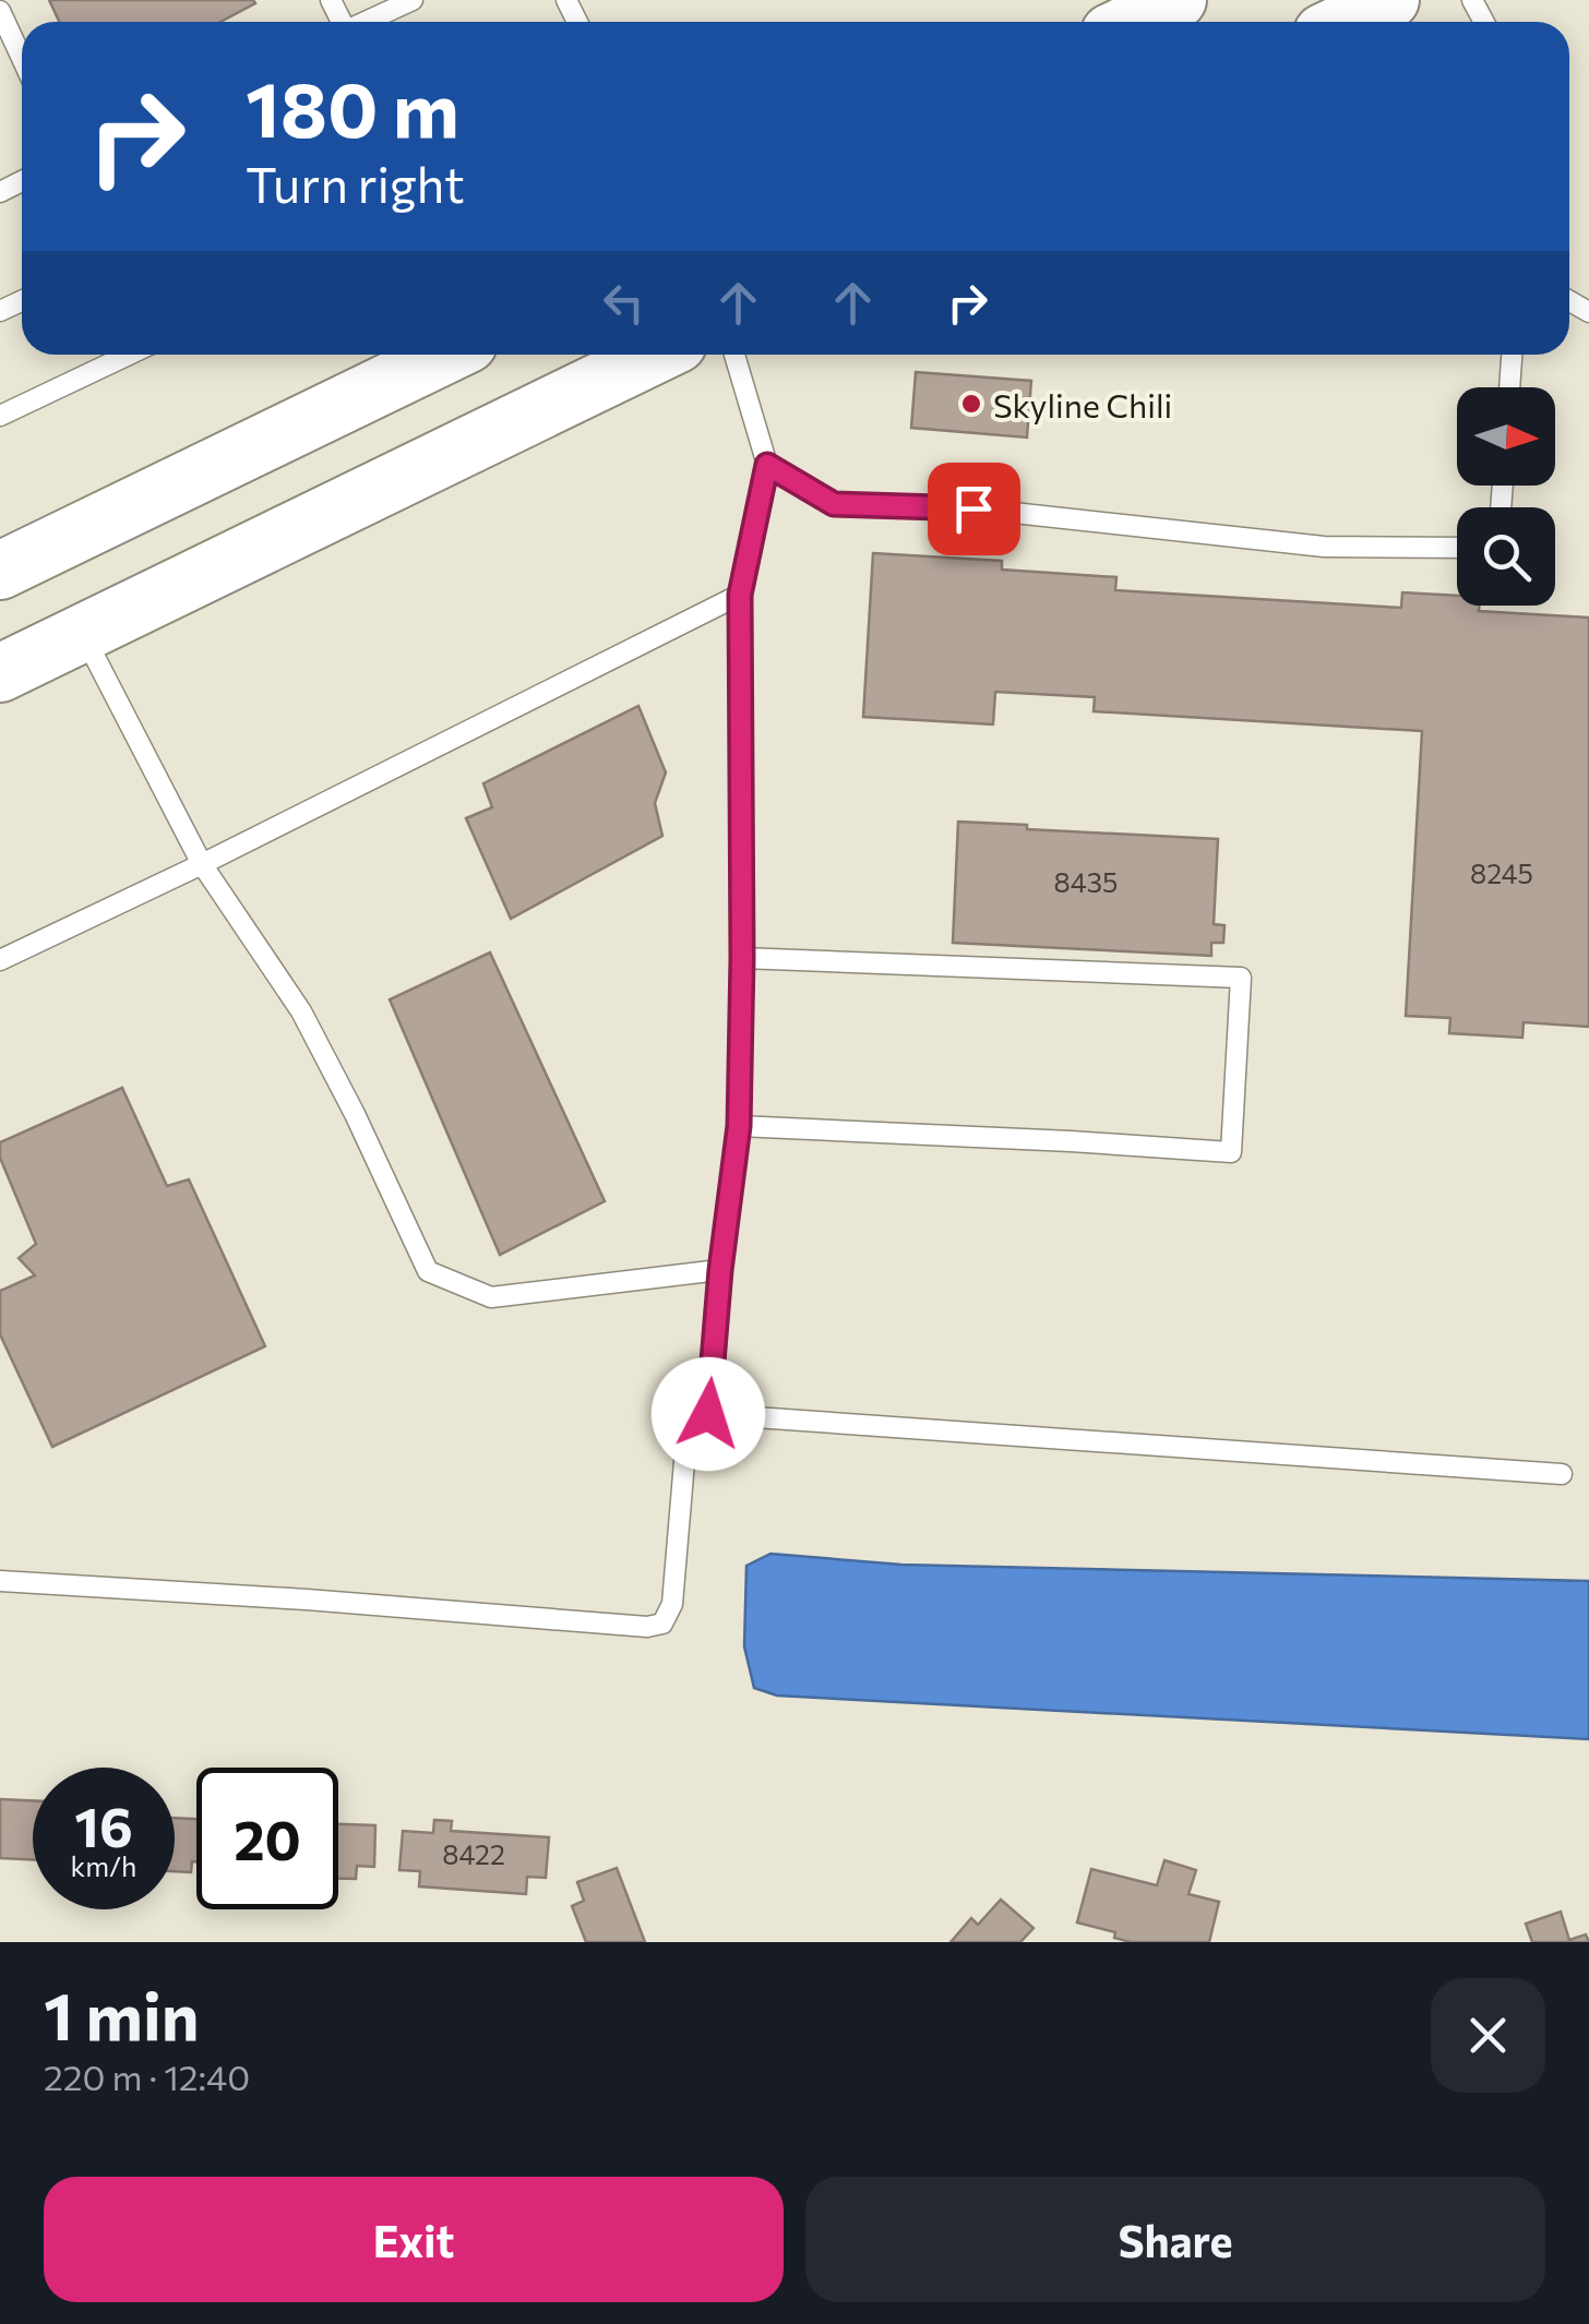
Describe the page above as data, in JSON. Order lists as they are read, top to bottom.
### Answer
{
  "places": ["Skyline Chili"],
  "house_numbers": ["8245", "8435", "8422"],
  "north": "right",
  "page": {
    "turn": ["180 m", "Turn right"],
    "speed": "16 km/h",
    "limit": "20",
    "heading": ["1 min", "220 m · 12:40"],
    "buttons": ["Exit", "Share"]
  }
}
